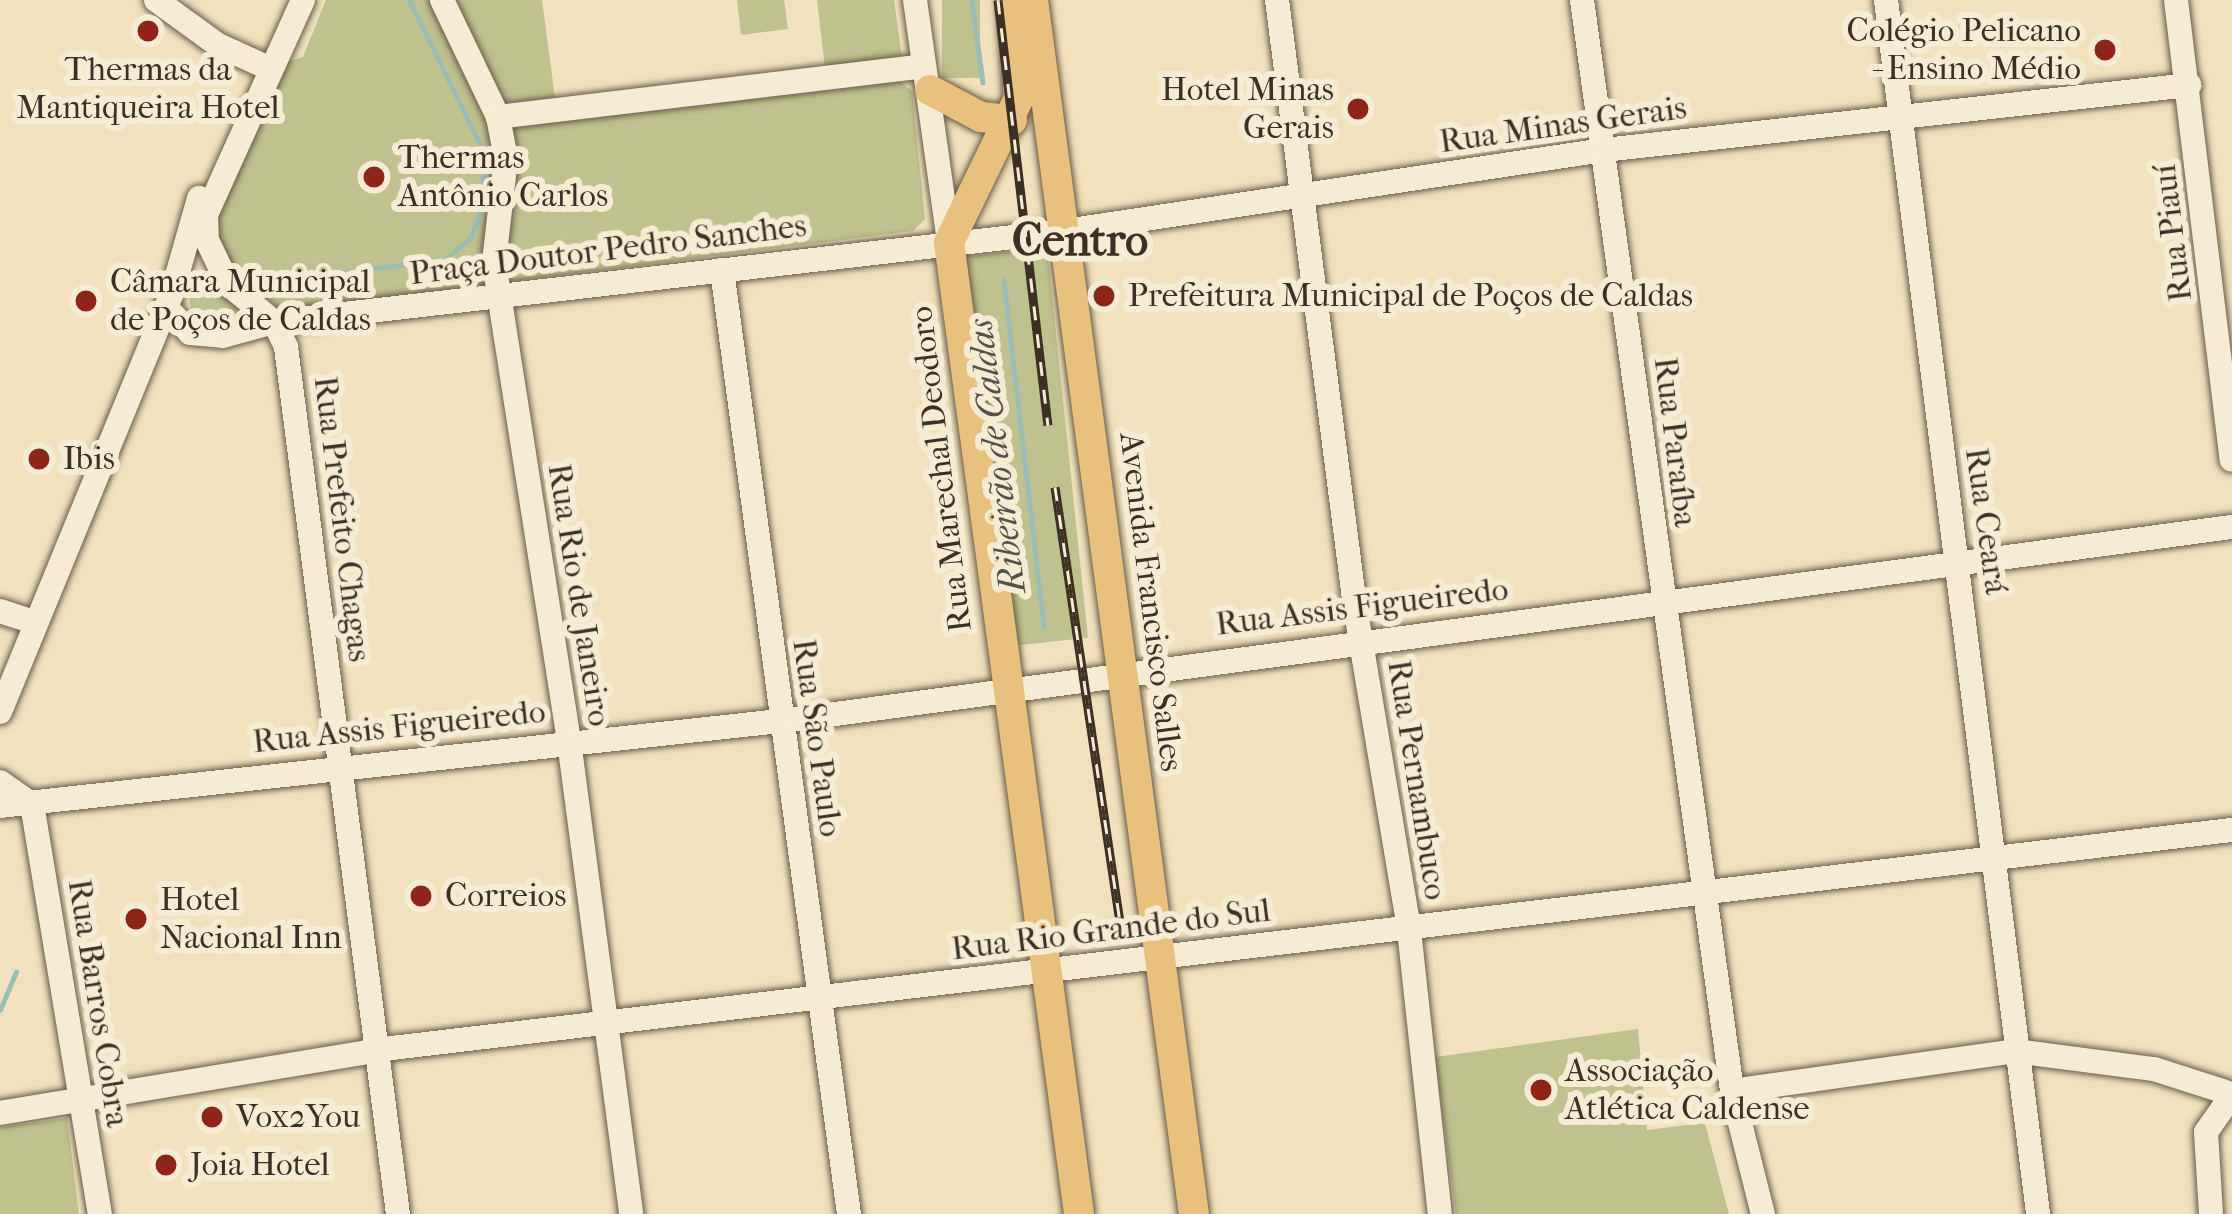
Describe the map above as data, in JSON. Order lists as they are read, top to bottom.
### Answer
{
  "streets": {
    "main road": ["Rua Marechal Deodoro", "Avenida Francisco Salles"],
    "street": [
      "Rua Minas Gerais",
      "Rua Piauí",
      "Praça Doutor Pedro Sanches",
      "Rua Paraíba",
      "Rua Prefeito Chagas",
      "Rua Ceará",
      "Rua Rio de Janeiro",
      "Rua Assis Figueiredo",
      "Rua São Paulo",
      "Rua Pernambuco",
      "Rua Rio Grande do Sul",
      "Rua Barros Cobra"
    ]
  },
  "crossings": [
    ["Rua Minas Gerais", "Rua Piauí"],
    ["Rua Minas Gerais", "Praça Doutor Pedro Sanches"],
    ["Rua Minas Gerais", "Rua Paraíba"],
    ["Rua Minas Gerais", "Rua Marechal Deodoro"],
    ["Rua Minas Gerais", "Rua Ceará"],
    ["Rua Minas Gerais", "Avenida Francisco Salles"],
    ["Rua Minas Gerais", "Rua Pernambuco"],
    ["Praça Doutor Pedro Sanches", "Rua Marechal Deodoro"],
    ["Praça Doutor Pedro Sanches", "Rua Prefeito Chagas"],
    ["Praça Doutor Pedro Sanches", "Rua Rio de Janeiro"],
    ["Praça Doutor Pedro Sanches", "Rua São Paulo"],
    ["Rua Paraíba", "Rua Assis Figueiredo"],
    ["Rua Paraíba", "Rua Rio Grande do Sul"],
    ["Rua Marechal Deodoro", "Rua Assis Figueiredo"],
    ["Rua Marechal Deodoro", "Rua Rio Grande do Sul"],
    ["Rua Prefeito Chagas", "Rua Assis Figueiredo"],
    ["Rua Prefeito Chagas", "Rua Rio Grande do Sul"],
    ["Rua Ceará", "Rua Assis Figueiredo"],
    ["Rua Ceará", "Rua Rio Grande do Sul"],
    ["Rua Rio de Janeiro", "Rua Assis Figueiredo"],
    ["Rua Rio de Janeiro", "Rua Rio Grande do Sul"],
    ["Avenida Francisco Salles", "Rua Assis Figueiredo"],
    ["Avenida Francisco Salles", "Rua Rio Grande do Sul"],
    ["Rua Assis Figueiredo", "Rua São Paulo"],
    ["Rua Assis Figueiredo", "Rua Pernambuco"],
    ["Rua Assis Figueiredo", "Rua Barros Cobra"],
    ["Rua São Paulo", "Rua Rio Grande do Sul"],
    ["Rua Pernambuco", "Rua Rio Grande do Sul"],
    ["Rua Rio Grande do Sul", "Rua Barros Cobra"]
  ],
  "districts": ["Centro"],
  "water": ["Ribeirão de Caldas"],
  "places": [
    "Thermas da Mantiqueira Hotel",
    "Colégio Pelicano - Ensino Médio",
    "Hotel Minas Gerais",
    "Thermas Antônio Carlos",
    "Prefeitura Municipal de Poços de Caldas",
    "Câmara Municipal de Poços de Caldas",
    "Ibis",
    "Correios",
    "Hotel Nacional Inn",
    "Associação Atlética Caldense",
    "Vox2You",
    "Joia Hotel"
  ]
}
